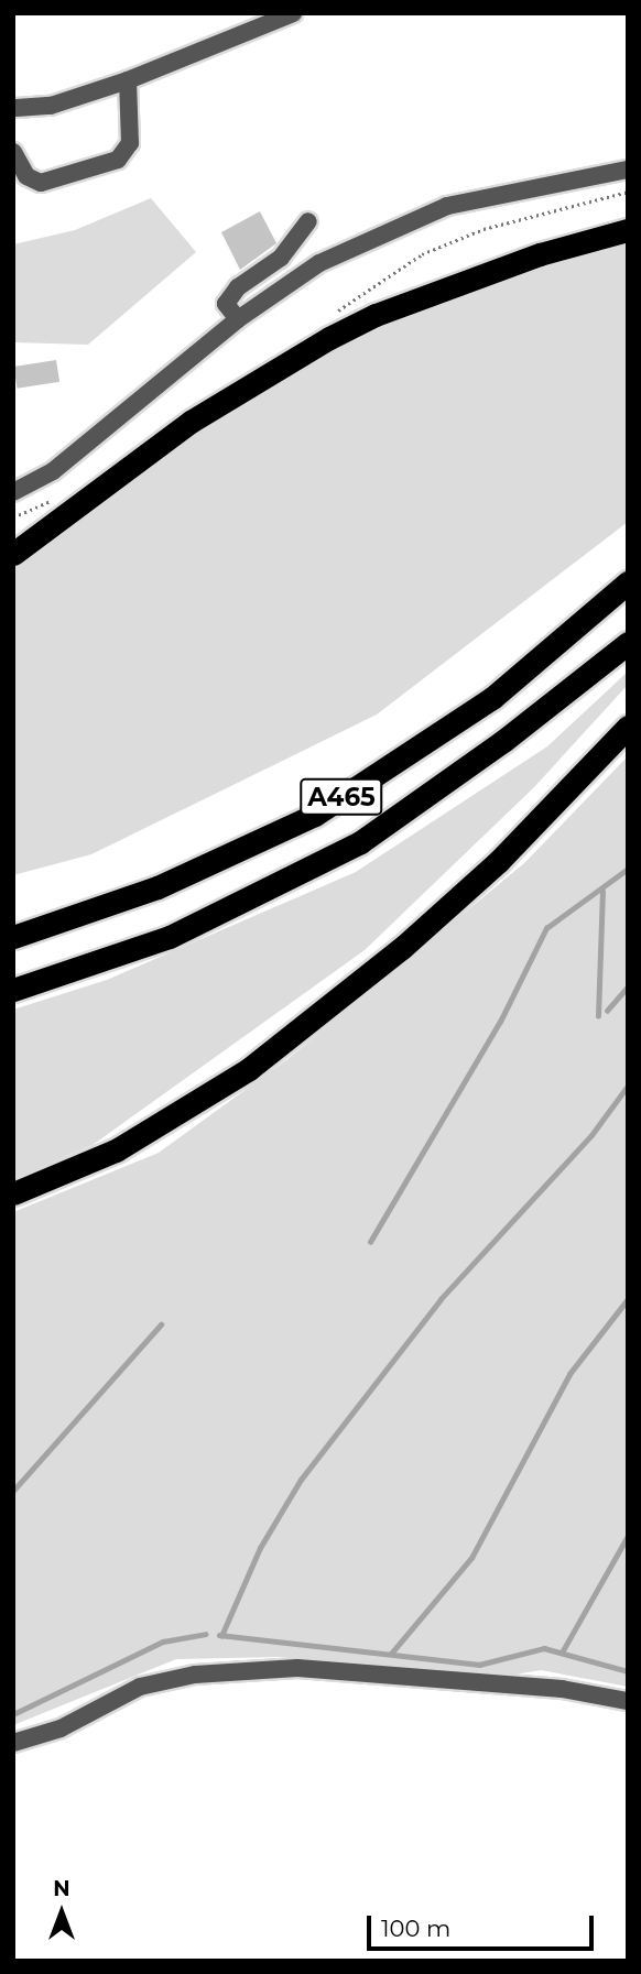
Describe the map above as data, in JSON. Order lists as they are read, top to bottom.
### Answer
{
  "streets": {
    "highway": ["A465"]
  },
  "scale_bar": "100 m",
  "north": "top"
}
